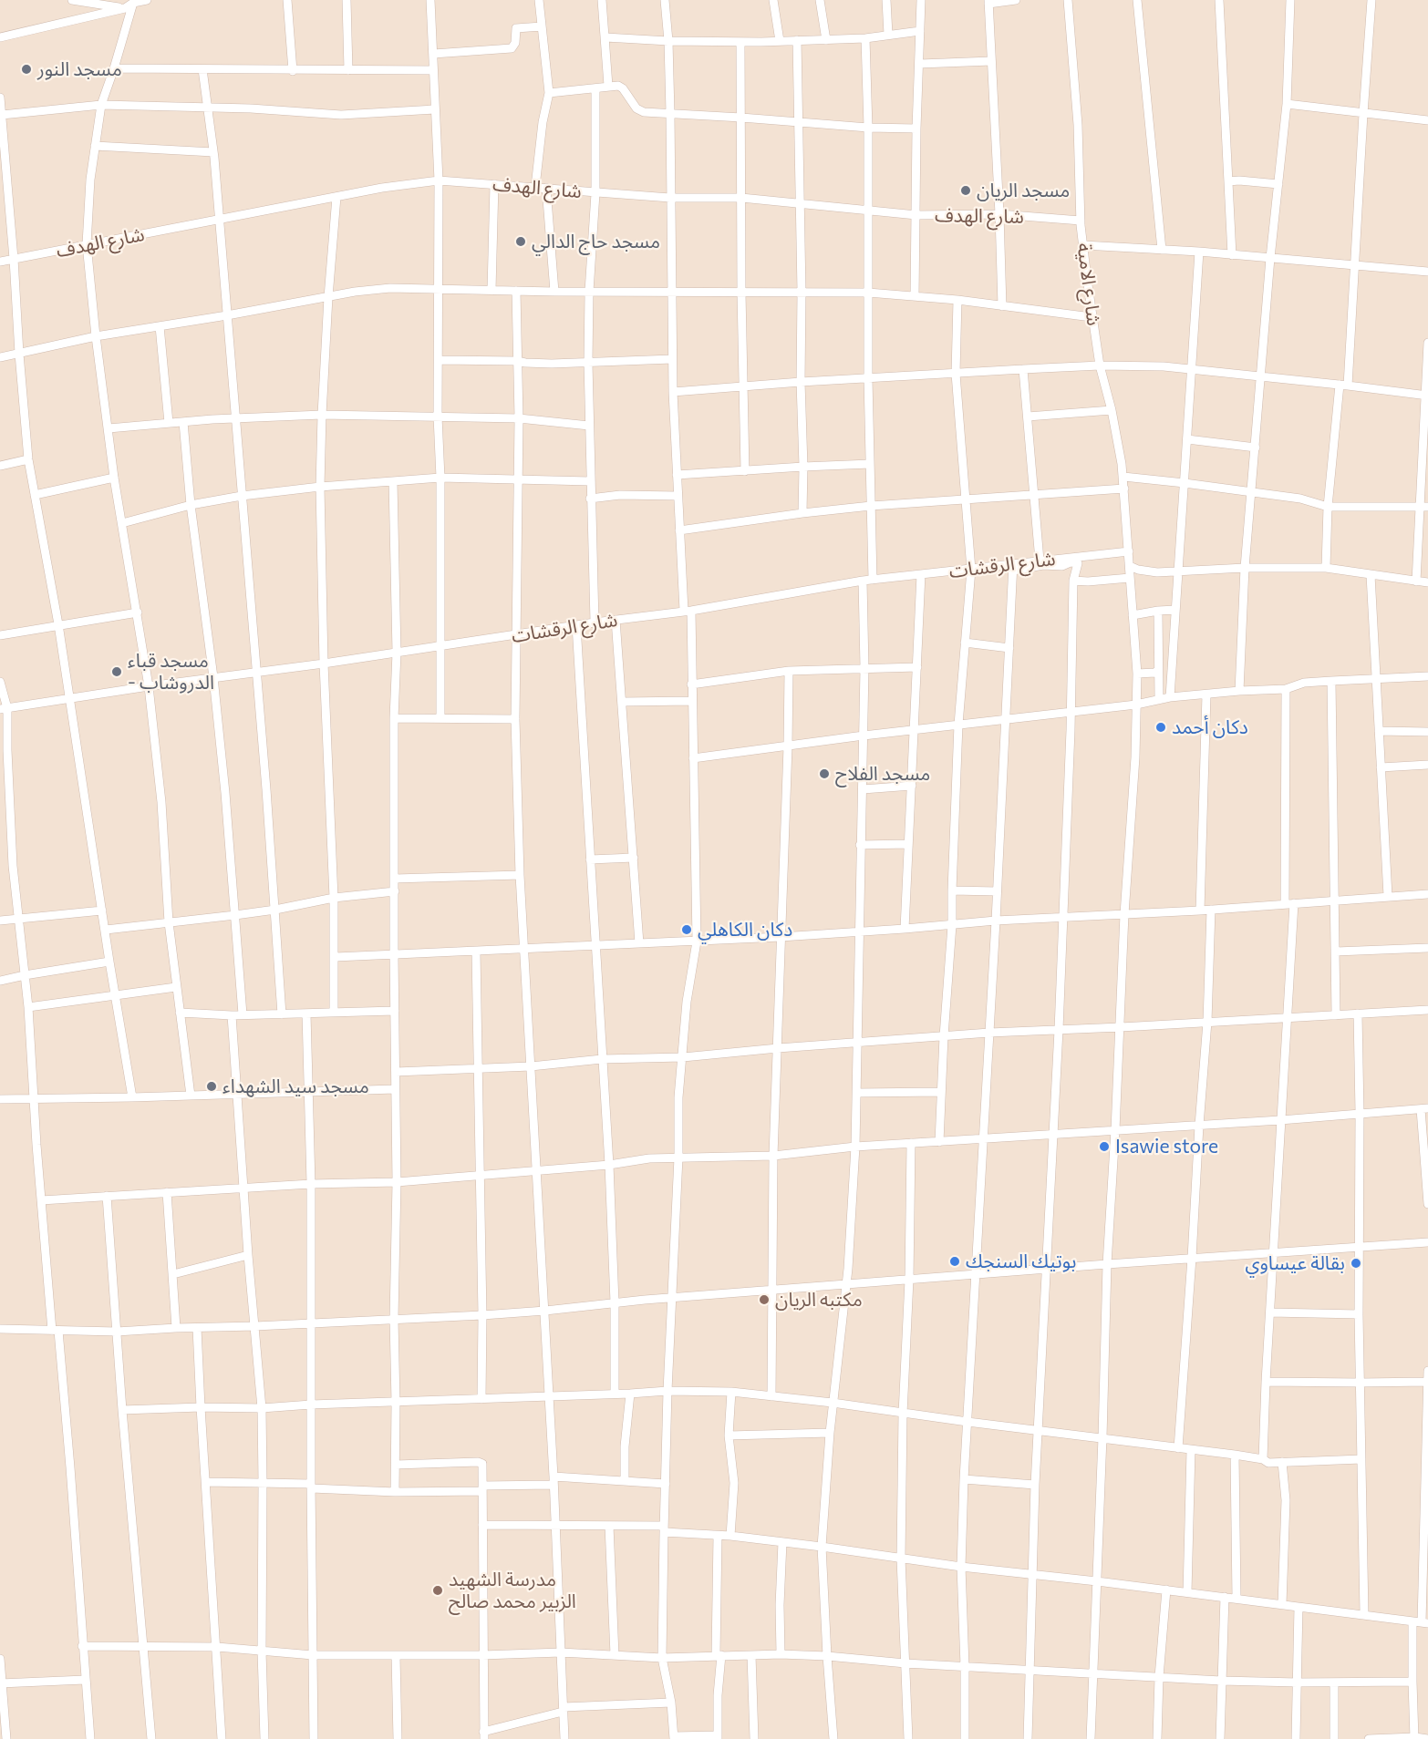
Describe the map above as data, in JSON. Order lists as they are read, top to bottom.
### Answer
{
  "streets": {
    "street": ["شارع الهدف", "شارع الامية", "شارع الرقشات"]
  },
  "crossings": [
    ["شارع الهدف", "شارع الامية"],
    ["شارع الامية", "شارع الرقشات"]
  ],
  "places": [
    "مسجد النور",
    "مسجد الريان",
    "مسجد حاج الدالي",
    "مسجد قباء - الدروشاب",
    "دكان أحمد",
    "مسجد الفلاح",
    "دكان الكاهلي",
    "مسجد سيد الشهداء",
    "Isawie store",
    "بوتيك السنجك",
    "بقالة عيساوي",
    "مكتبه الريان",
    "مدرسة الشهيد الزبير محمد صالح"
  ]
}
